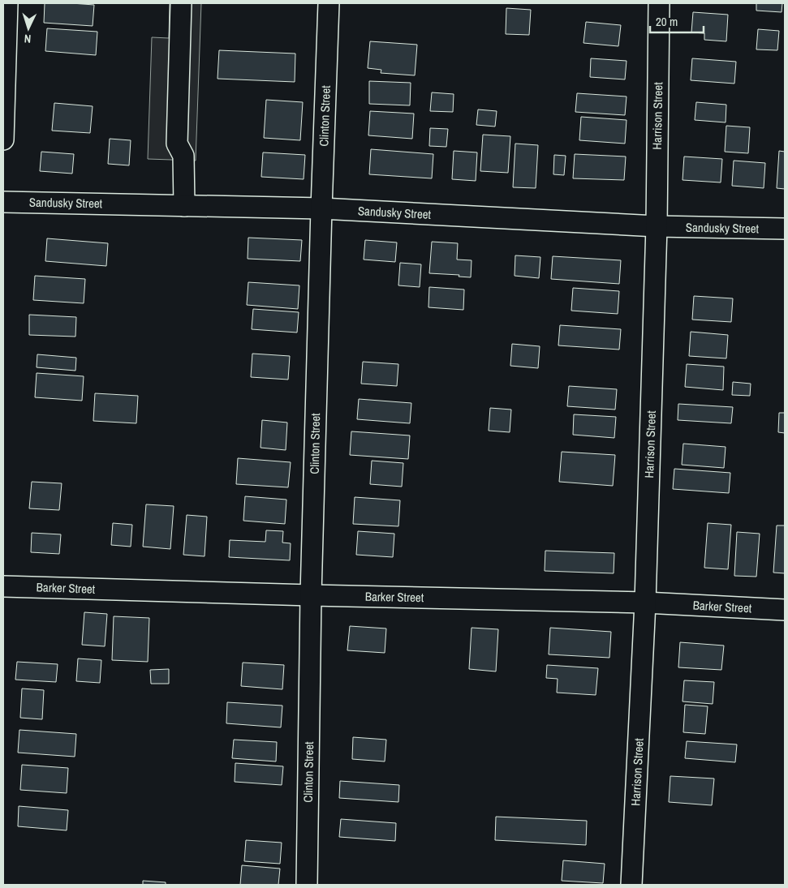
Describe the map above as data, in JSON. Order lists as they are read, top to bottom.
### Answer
{
  "streets": {
    "street": [
      "Clinton Street",
      "Harrison Street",
      "Sandusky Street",
      "Barker Street"
    ]
  },
  "crossings": [
    ["Clinton Street", "Sandusky Street"],
    ["Clinton Street", "Barker Street"],
    ["Harrison Street", "Sandusky Street"],
    ["Harrison Street", "Barker Street"]
  ],
  "scale_bar": "20 m",
  "north": "bottom"
}
